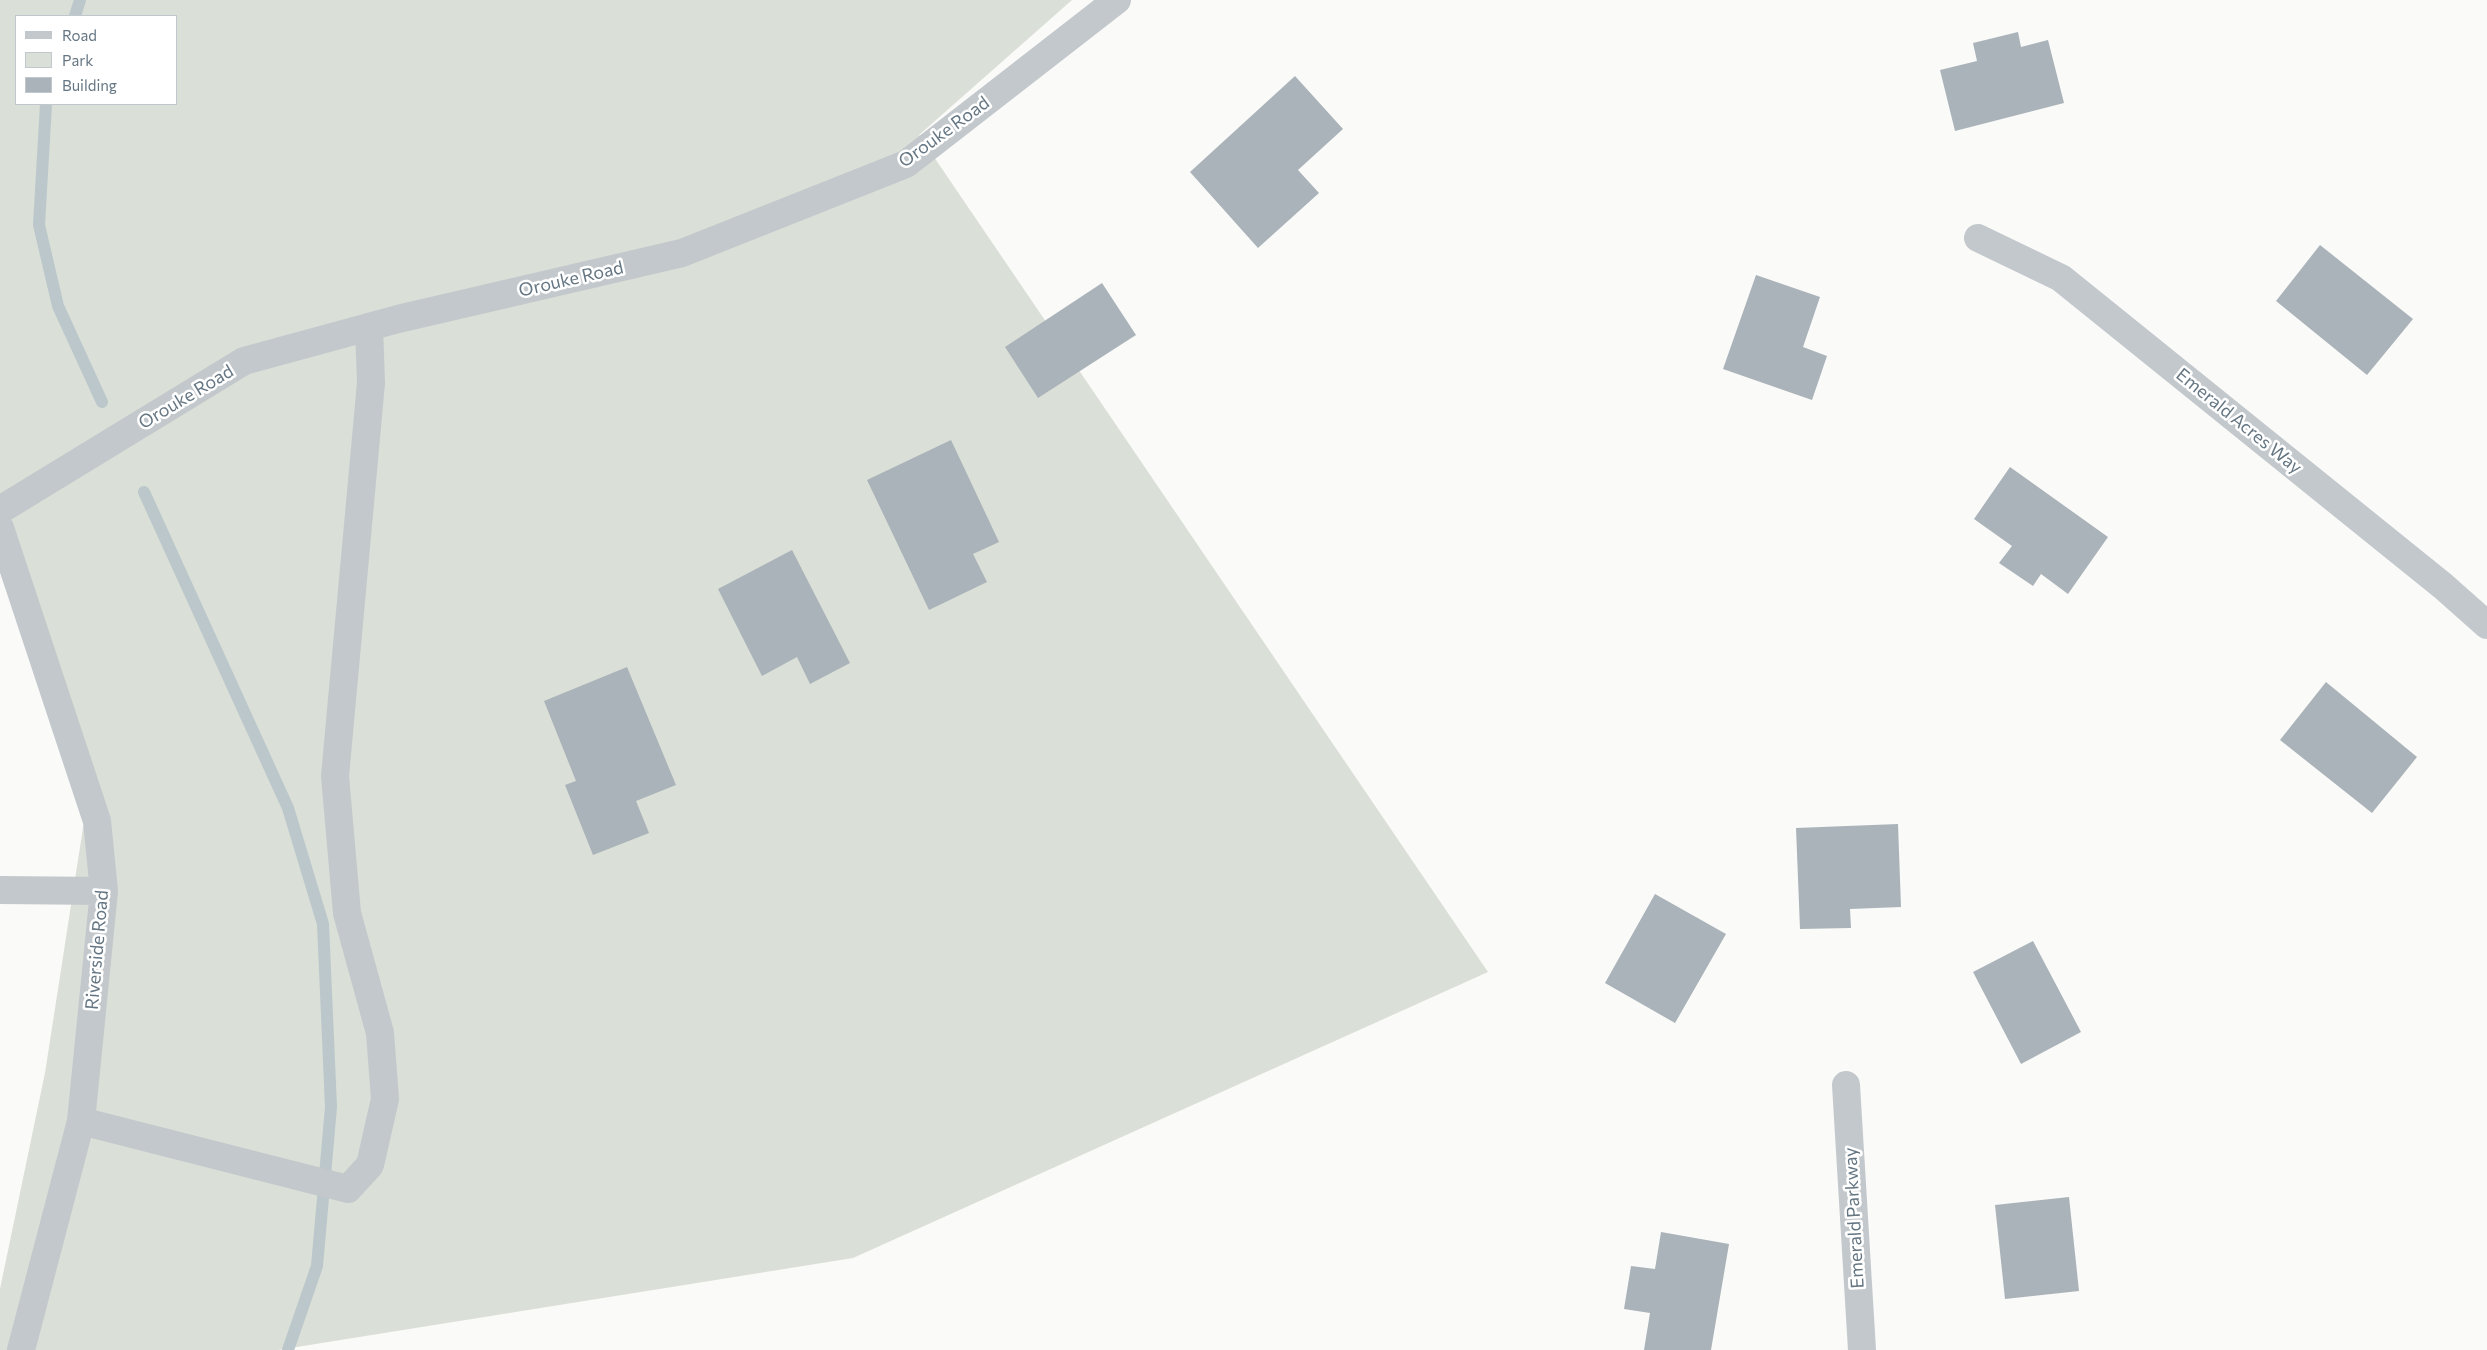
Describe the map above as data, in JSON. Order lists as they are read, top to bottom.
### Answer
{
  "streets": {
    "street": [
      "Orouke Road",
      "Emerald Acres Way",
      "Riverside Road",
      "Emerald Parkway"
    ]
  },
  "legend": ["Road", "Park", "Building"]
}
